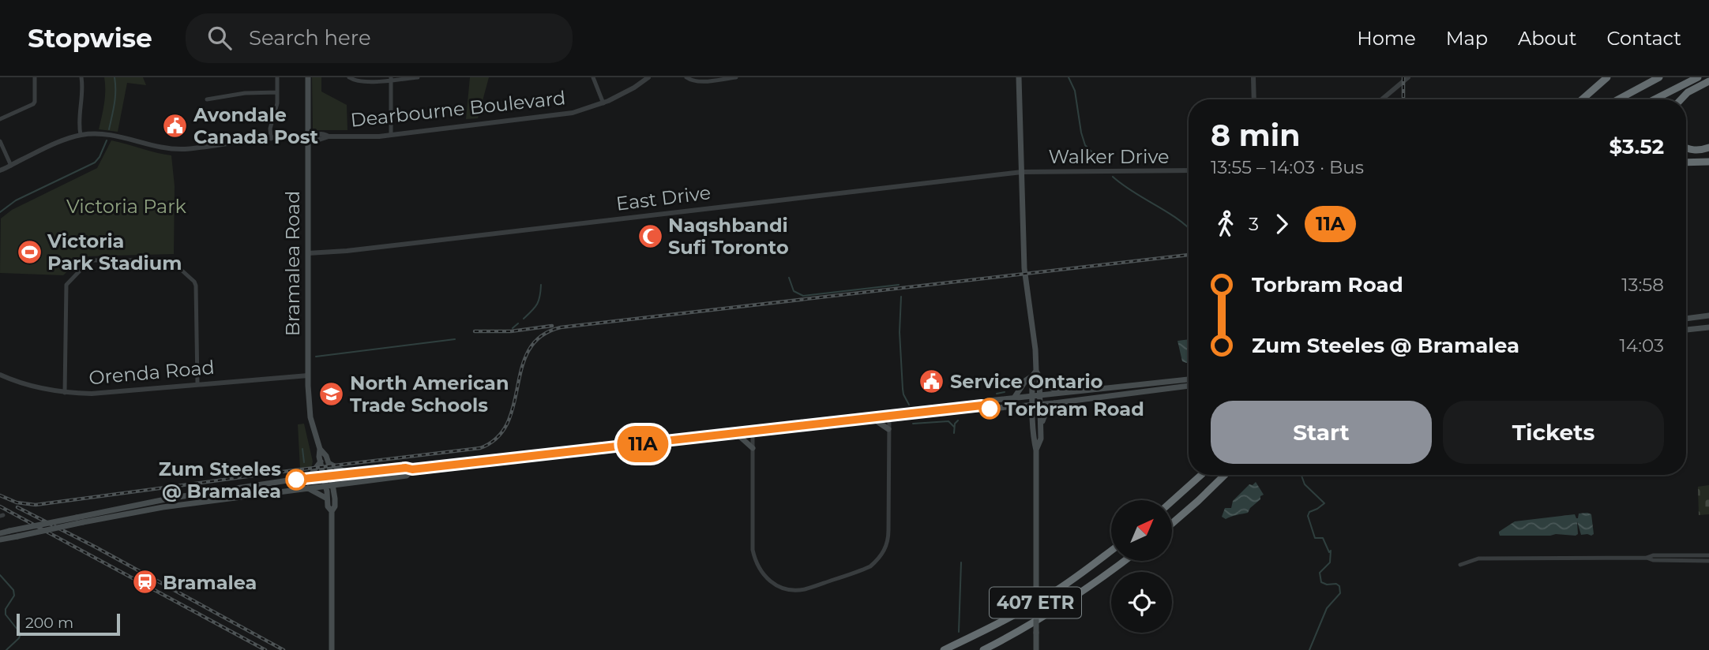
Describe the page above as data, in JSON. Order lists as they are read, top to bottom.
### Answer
{
  "streets": {
    "highway": ["407 ETR"],
    "main road": ["Bramalea Road"],
    "street": [
      "Dearbourne Boulevard",
      "Walker Drive",
      "East Drive",
      "Orenda Road"
    ]
  },
  "crossings": [
    ["Dearbourne Boulevard", "Bramalea Road"],
    ["Walker Drive", "East Drive"],
    ["East Drive", "Bramalea Road"],
    ["Bramalea Road", "Orenda Road"]
  ],
  "parks": ["Victoria Park"],
  "places": {
    "public building": ["Avondale Canada Post", "Service Ontario"],
    "mosque": ["Naqshbandi Sufi Toronto"],
    "sports": ["Victoria Park Stadium"],
    "school or university": ["North American Trade Schools"],
    "other": ["Torbram Road", "Zum Steeles @ Bramalea"],
    "station": ["Bramalea"]
  },
  "lines": ["bus line 11A"],
  "scale_bar": "200 m",
  "north": "top right",
  "page": {
    "header": "Stopwise",
    "search": "Search here",
    "nav": [
      "Home",
      "Map",
      "About",
      "Contact"
    ],
    "on_map": "11A",
    "heading": ["8 min", "13:55 – 14:03 · Bus", "$3.52"],
    "legs": ["3", "11A"],
    "list": [
      {
        "name": "Torbram Road",
        "value": "13:58"
      },
      {
        "name": "Zum Steeles @ Bramalea",
        "value": "14:03"
      }
    ],
    "buttons": ["Start", "Tickets"],
    "scale": "200 m"
  }
}
